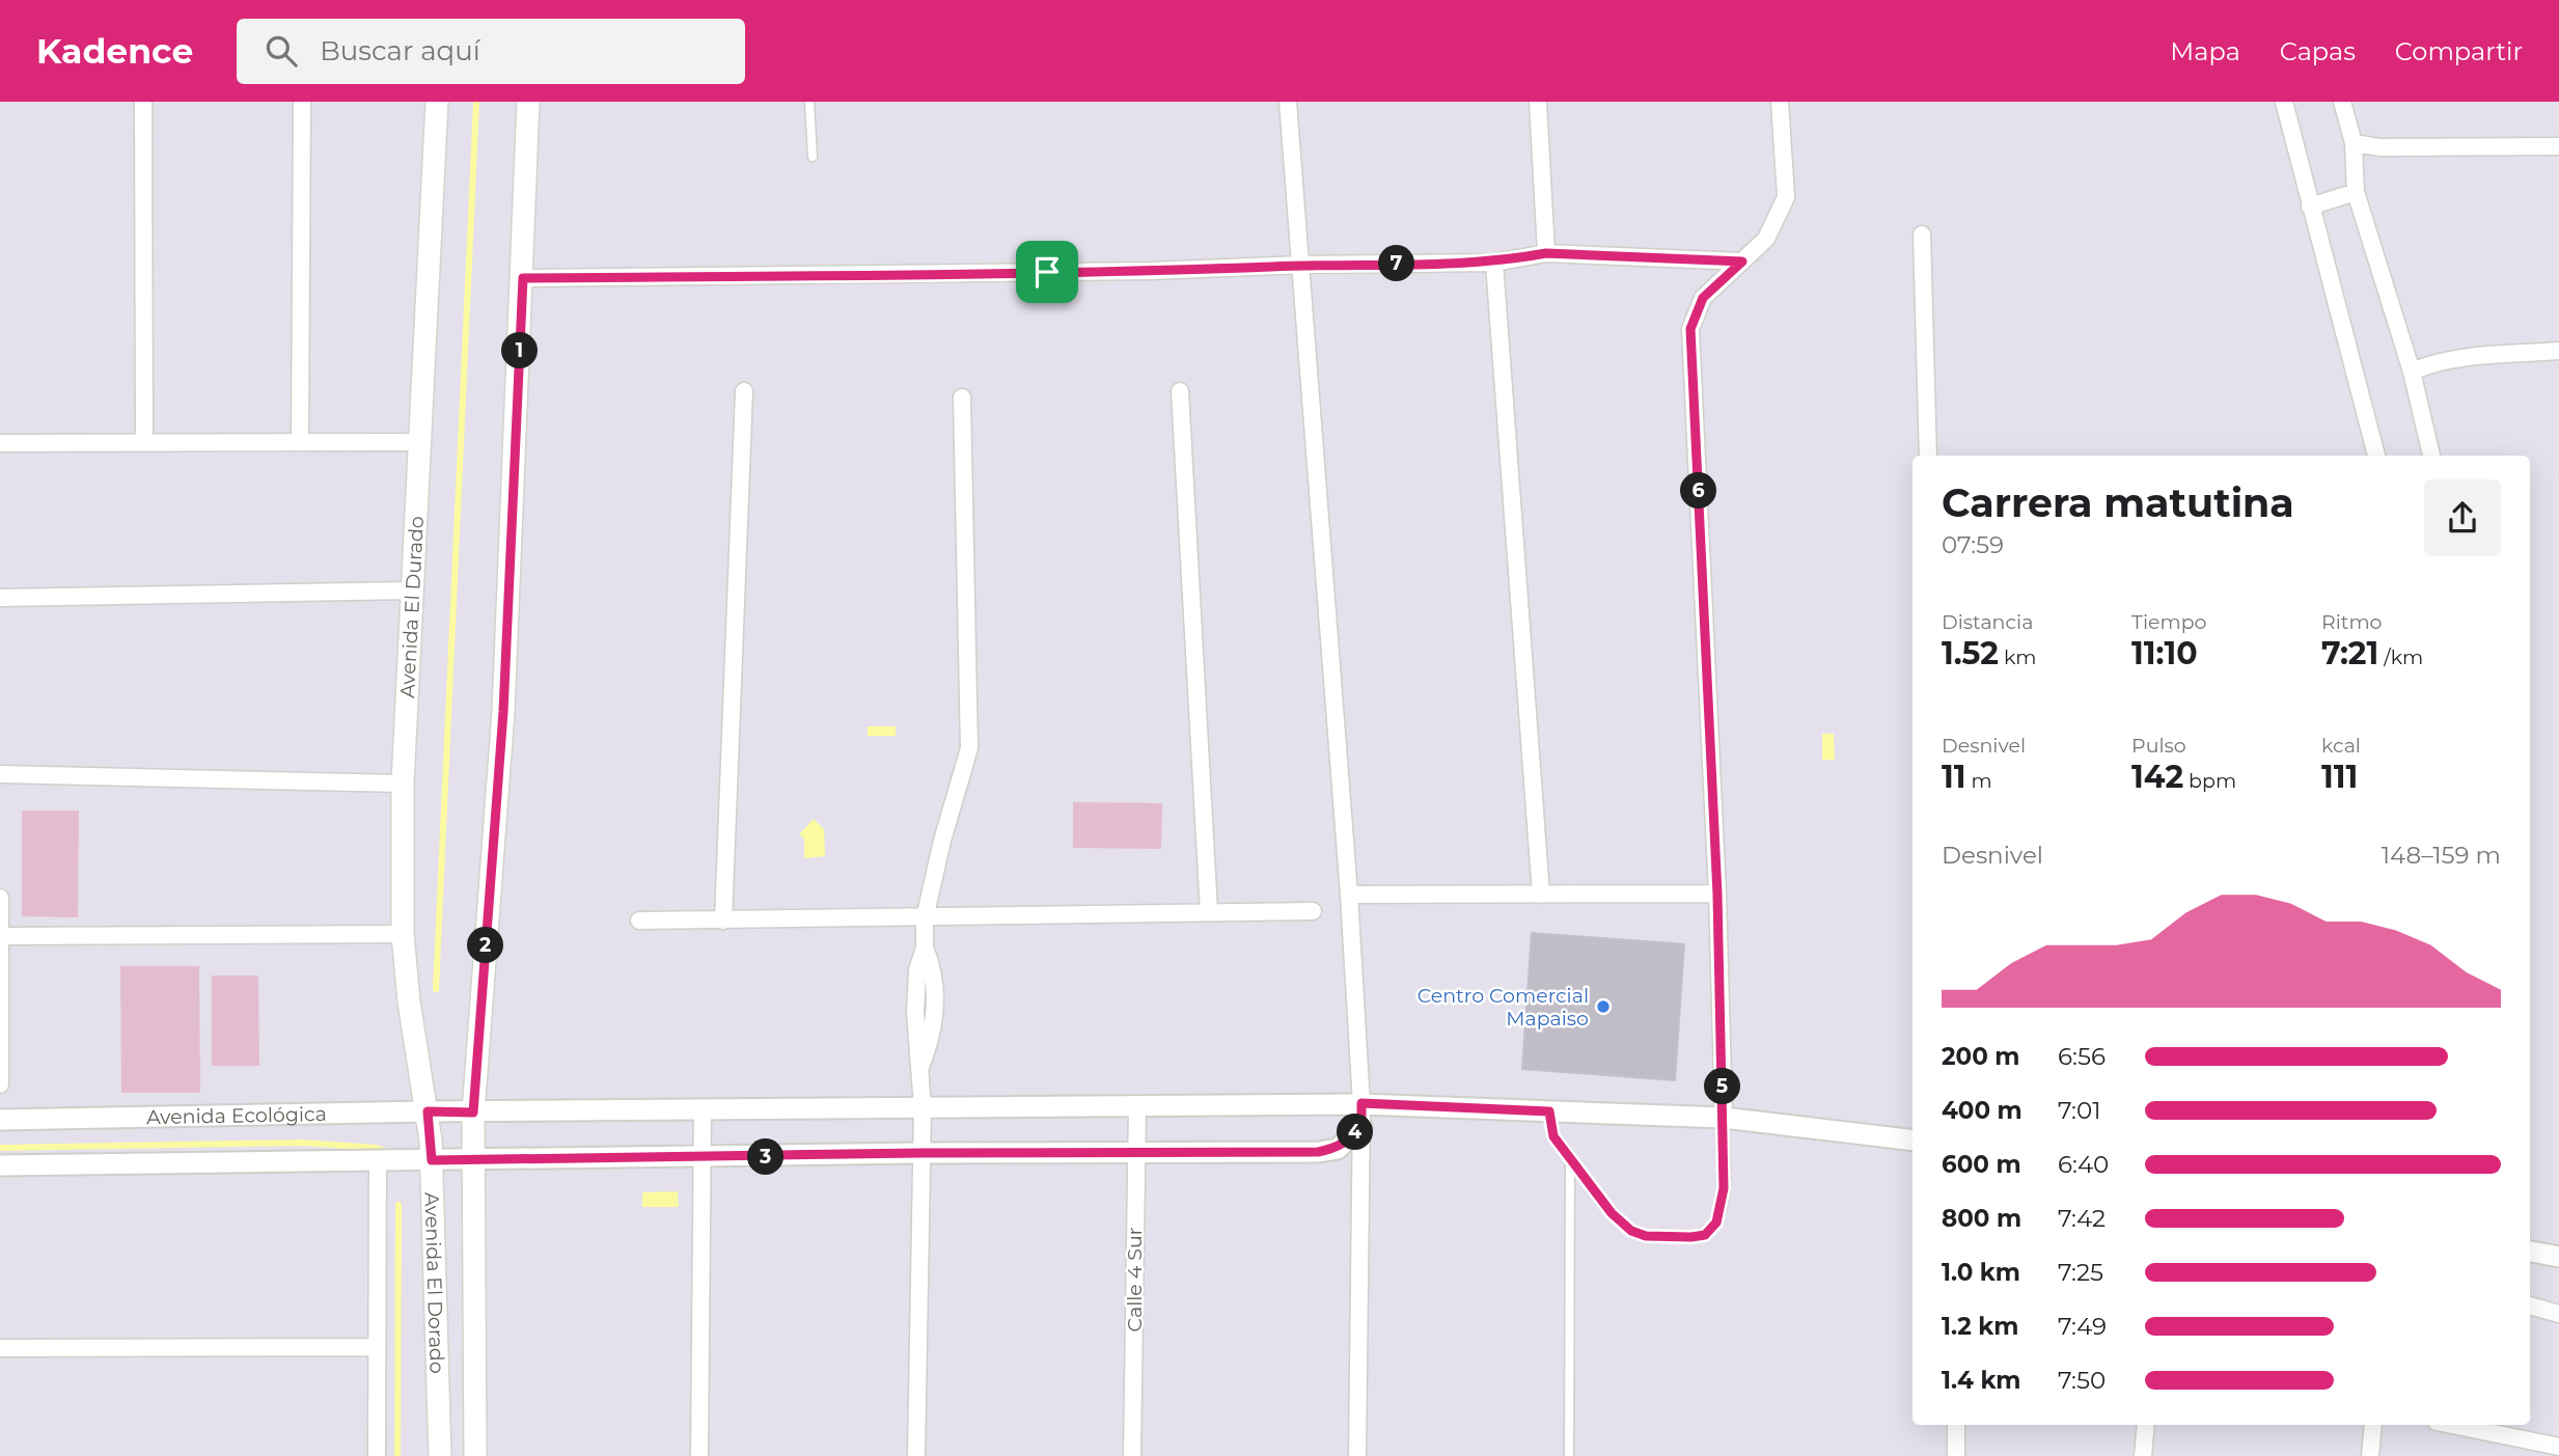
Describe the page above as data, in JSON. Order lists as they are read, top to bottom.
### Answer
{
  "streets": {
    "main road": ["Avenida El Durado", "Avenida El Dorado"],
    "street": ["Avenida Ecológica", "Calle 4 Sur"]
  },
  "crossings": [
    ["Avenida El Durado", "Avenida Ecológica"],
    ["Avenida El Durado", "Avenida El Dorado"],
    ["Avenida Ecológica", "Calle 4 Sur"],
    ["Avenida Ecológica", "Avenida El Dorado"]
  ],
  "places": ["Centro Comercial Mapaiso"],
  "page": {
    "header": "Kadence",
    "search": "Buscar aquí",
    "nav": ["Mapa", "Capas", "Compartir"],
    "pins": [
      "7",
      "1",
      "6",
      "2",
      "5",
      "4",
      "3"
    ],
    "heading": ["Carrera matutina", "07:59"],
    "stats": [
      ["Distancia", "1.52 km"],
      ["Tiempo", "11:10"],
      ["Ritmo", "7:21 /km"],
      ["Desnivel", "11 m"],
      ["Pulso", "142 bpm"],
      ["kcal", "111"]
    ],
    "chart": ["Desnivel", "148–159 m"],
    "list": [
      {
        "name": "200 m",
        "note": "6:56"
      },
      {
        "name": "400 m",
        "note": "7:01"
      },
      {
        "name": "600 m",
        "note": "6:40"
      },
      {
        "name": "800 m",
        "note": "7:42"
      },
      {
        "name": "1.0 km",
        "note": "7:25"
      },
      {
        "name": "1.2 km",
        "note": "7:49"
      },
      {
        "name": "1.4 km",
        "note": "7:50"
      }
    ]
  }
}
